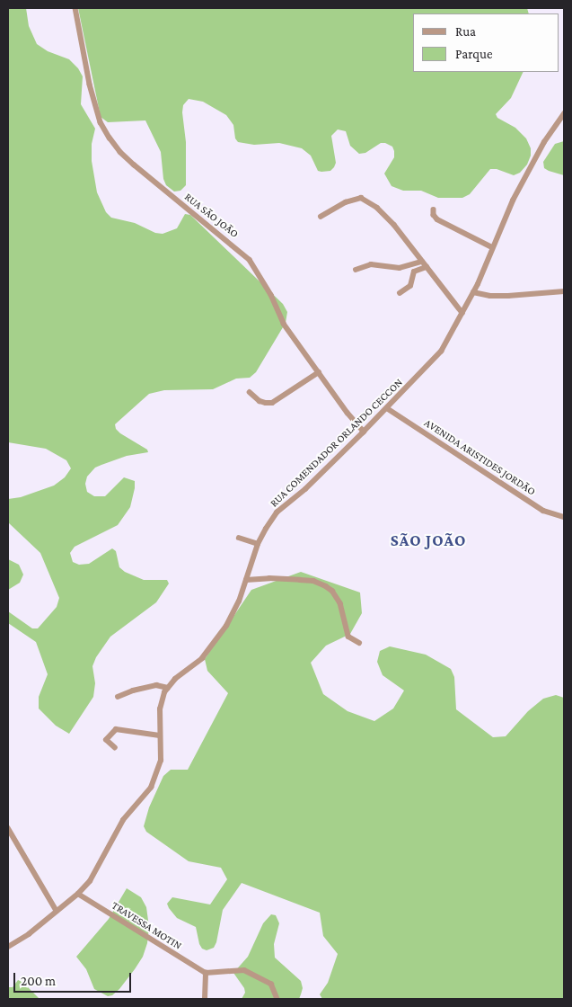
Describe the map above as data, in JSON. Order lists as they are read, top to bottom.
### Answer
{
  "streets": {
    "street": [
      "RUA SÃO JOÃO",
      "RUA COMENDADOR ORLANDO CECCON",
      "AVENIDA ARISTIDES JORDÃO",
      "TRAVESSA MOTIN"
    ]
  },
  "crossings": [
    ["RUA SÃO JOÃO", "RUA COMENDADOR ORLANDO CECCON"],
    ["RUA COMENDADOR ORLANDO CECCON", "AVENIDA ARISTIDES JORDÃO"],
    ["RUA COMENDADOR ORLANDO CECCON", "TRAVESSA MOTIN"]
  ],
  "districts": ["SÃO JOÃO"],
  "legend": ["Rua", "Parque"],
  "scale_bar": "200 m"
}
